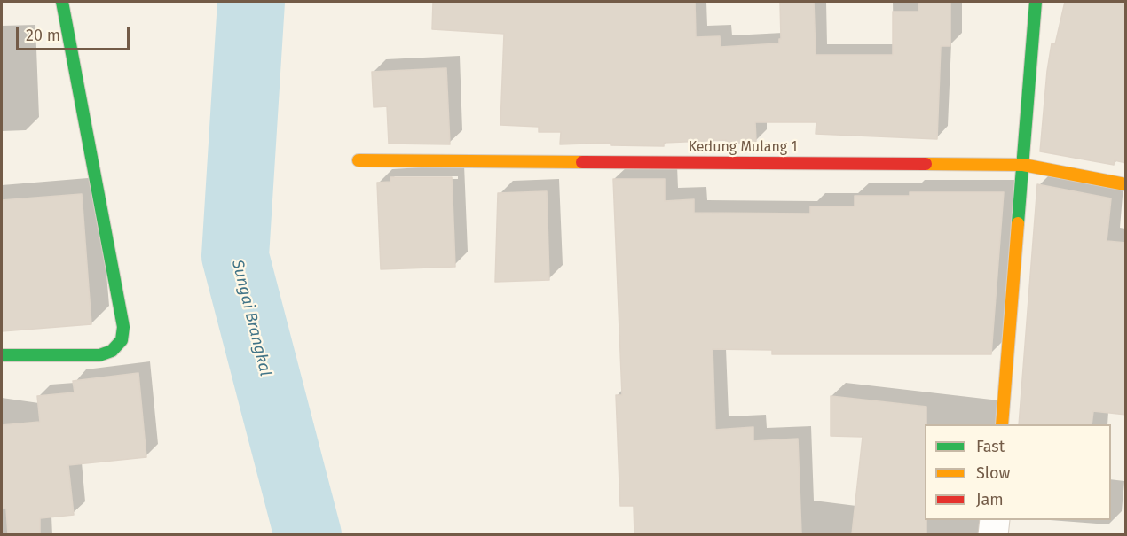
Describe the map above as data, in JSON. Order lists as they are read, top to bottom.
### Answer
{
  "streets": {
    "street": ["Kedung Mulang 1"]
  },
  "water": ["Sungai Brangkal"],
  "legend": ["Fast", "Slow", "Jam"],
  "scale_bar": "20 m"
}
